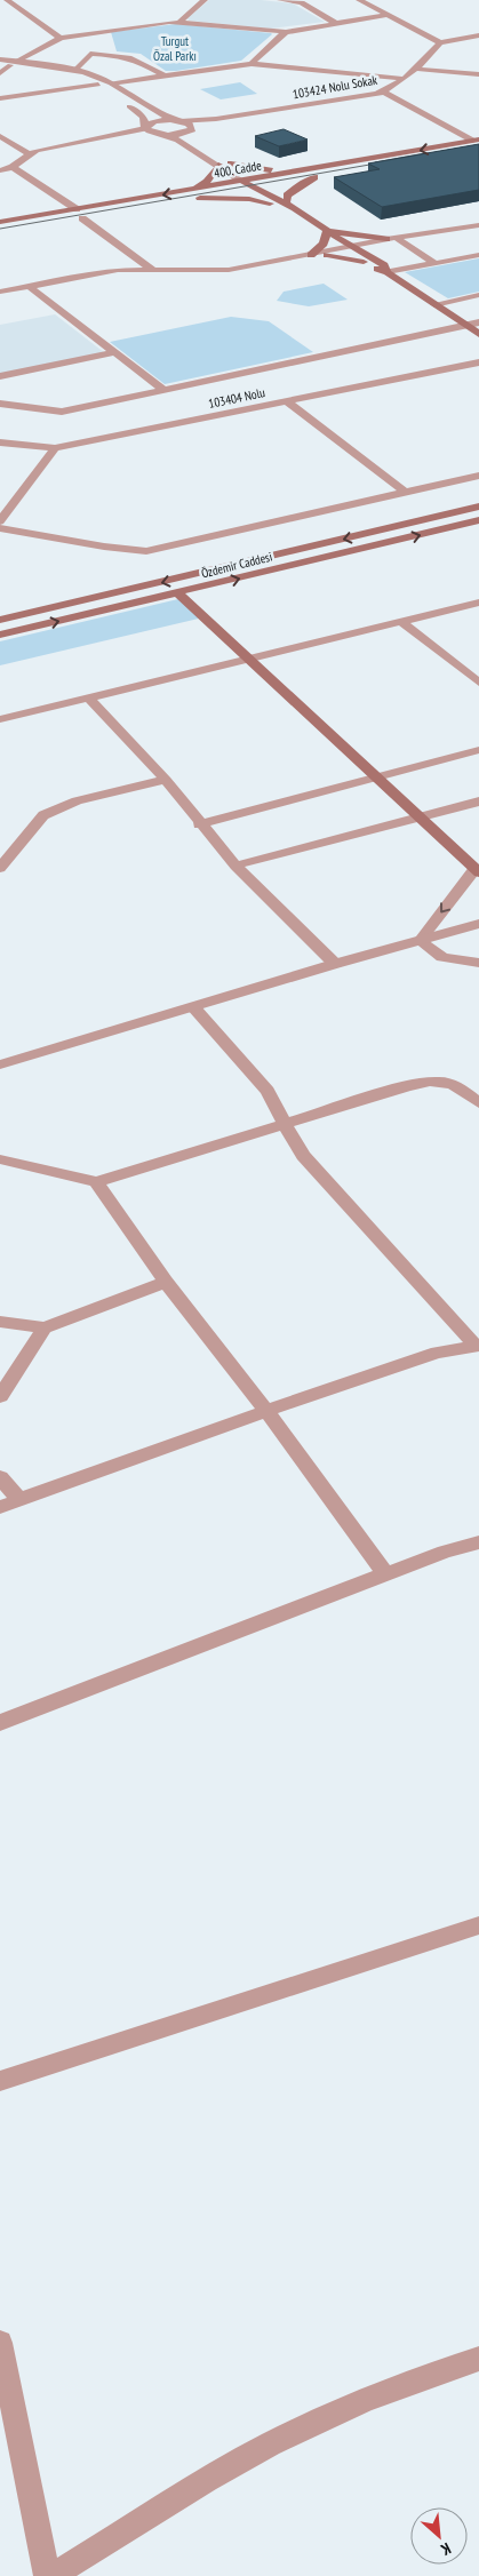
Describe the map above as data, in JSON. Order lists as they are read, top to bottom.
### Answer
{
  "streets": {
    "main road": ["400. Cadde", "Özdemir Caddesi"],
    "street": ["103424 Nolu Sokak", "103404 Nolu"]
  },
  "parks": ["Turgut Özal Parkı"],
  "north": "bottom right"
}
